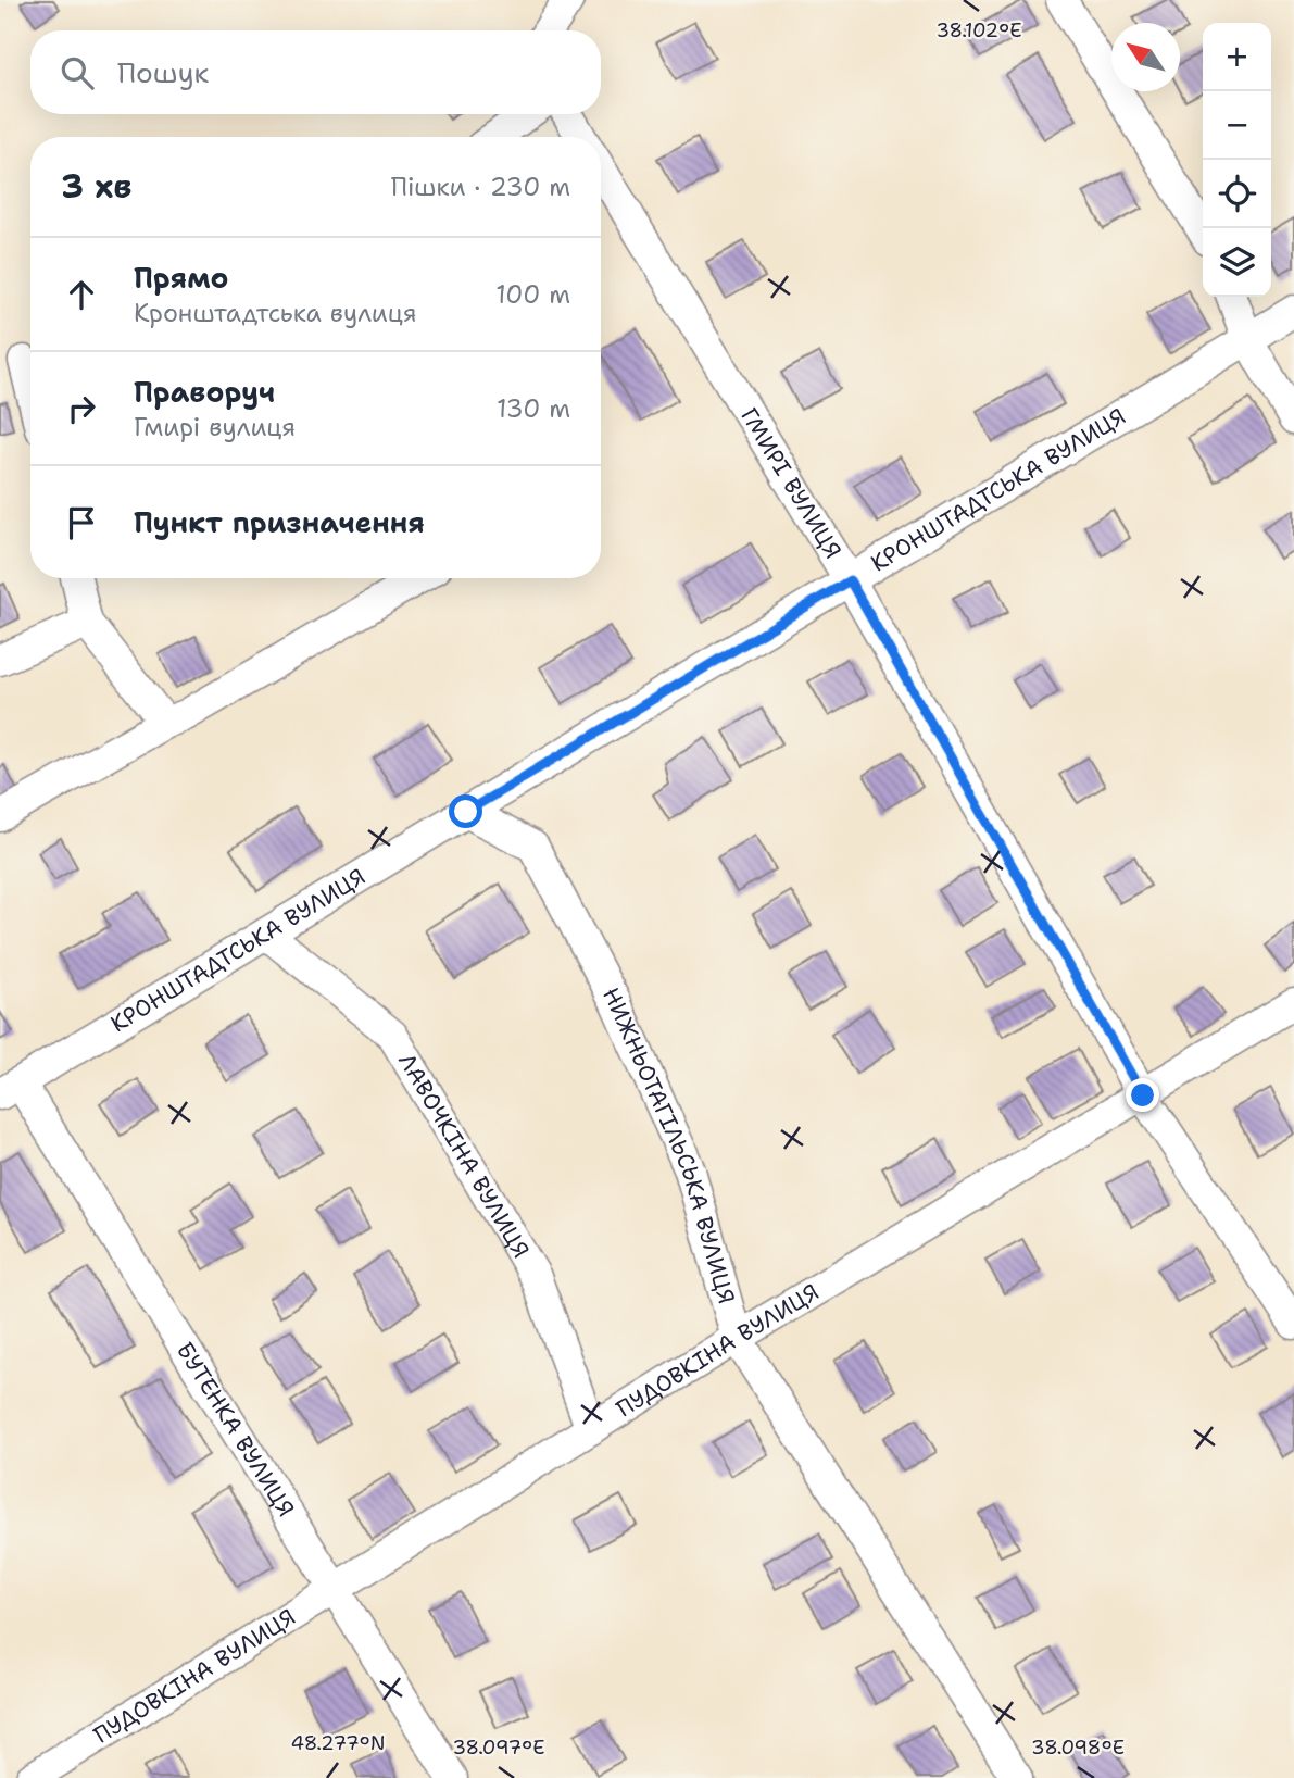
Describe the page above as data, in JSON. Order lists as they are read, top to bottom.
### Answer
{
  "streets": {
    "street": [
      "ГМИРІ ВУЛИЦЯ",
      "КРОНШТАДТСЬКА ВУЛИЦЯ",
      "НИЖНЬОТАГІЛЬСЬКА ВУЛИЦЯ",
      "ЛАВОЧКІНА ВУЛИЦЯ",
      "ПУДОВКІНА ВУЛИЦЯ",
      "БУТЕНКА ВУЛИЦЯ"
    ]
  },
  "crossings": [
    ["ГМИРІ ВУЛИЦЯ", "КРОНШТАДТСЬКА ВУЛИЦЯ"],
    ["ГМИРІ ВУЛИЦЯ", "ПУДОВКІНА ВУЛИЦЯ"],
    ["КРОНШТАДТСЬКА ВУЛИЦЯ", "НИЖНЬОТАГІЛЬСЬКА ВУЛИЦЯ"],
    ["КРОНШТАДТСЬКА ВУЛИЦЯ", "ЛАВОЧКІНА ВУЛИЦЯ"],
    ["КРОНШТАДТСЬКА ВУЛИЦЯ", "БУТЕНКА ВУЛИЦЯ"],
    ["НИЖНЬОТАГІЛЬСЬКА ВУЛИЦЯ", "ПУДОВКІНА ВУЛИЦЯ"],
    ["ЛАВОЧКІНА ВУЛИЦЯ", "ПУДОВКІНА ВУЛИЦЯ"],
    ["ПУДОВКІНА ВУЛИЦЯ", "БУТЕНКА ВУЛИЦЯ"]
  ],
  "north": "top left",
  "page": {
    "map_buttons": ["+", "−"],
    "search": "Пошук",
    "heading": ["3 хв", "Пішки · 230 m"],
    "list": [
      ["Прямо", "Кронштадтська вулиця", "100 m"],
      ["Праворуч", "Гмирі вулиця", "130 m"],
      "Пункт призначення"
    ]
  },
  "coordinates": [
    "38.102°E",
    "48.277°N",
    "38.097°E",
    "38.098°E"
  ]
}
